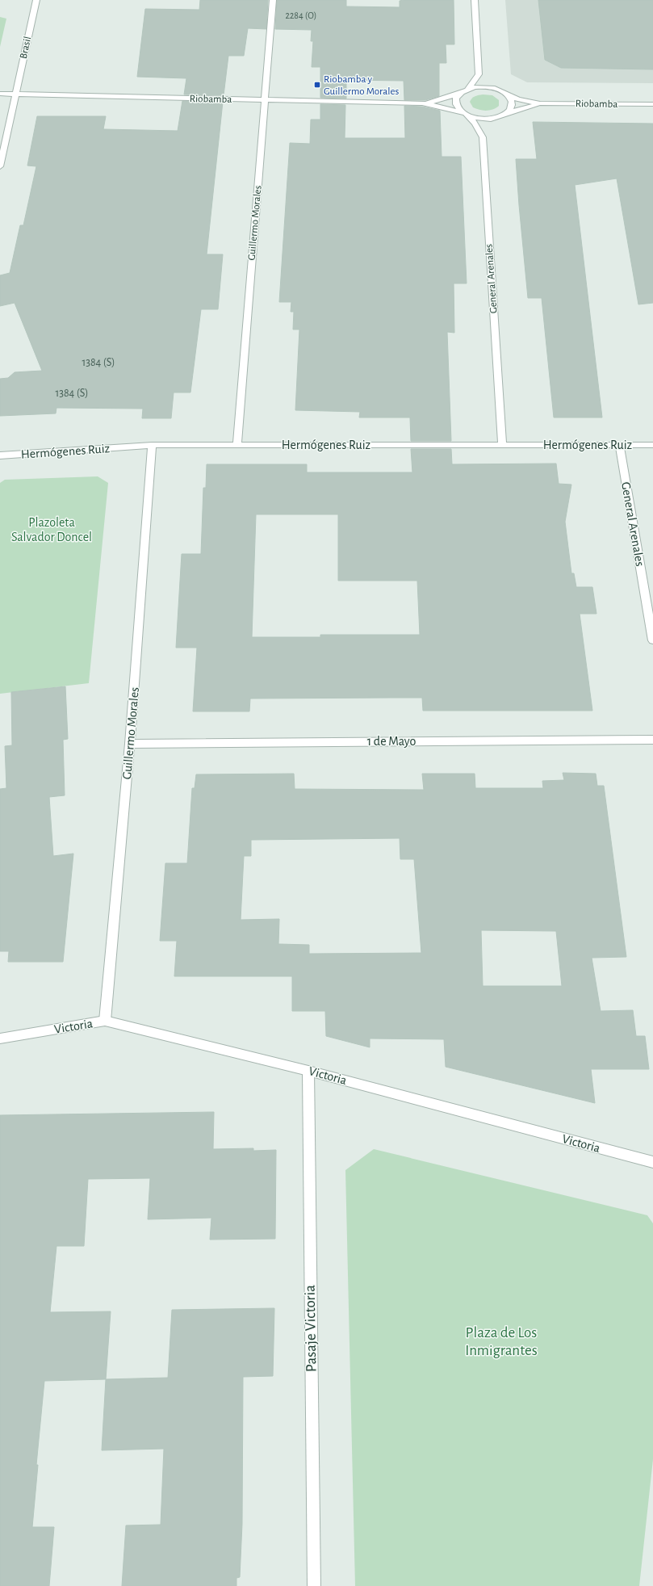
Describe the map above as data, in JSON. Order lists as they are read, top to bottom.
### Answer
{
  "streets": {
    "street": [
      "Brasil",
      "Riobamba",
      "Guillermo Morales",
      "General Arenales",
      "Hermógenes Ruiz",
      "1 de Mayo",
      "Victoria",
      "Pasaje Victoria"
    ]
  },
  "crossings": [
    ["Brasil", "Riobamba"],
    ["Riobamba", "Guillermo Morales"],
    ["Riobamba", "General Arenales"],
    ["Guillermo Morales", "Hermógenes Ruiz"],
    ["Guillermo Morales", "1 de Mayo"],
    ["Guillermo Morales", "Victoria"],
    ["General Arenales", "Hermógenes Ruiz"],
    ["Victoria", "Pasaje Victoria"]
  ],
  "parks": ["Plazoleta Salvador Doncel", "Plaza de Los Inmigrantes"],
  "places": {
    "transit": ["Riobamba y Guillermo Morales"]
  },
  "house_numbers": ["2284 (O)", "1384 (S)", "1384 (S)"]
}
